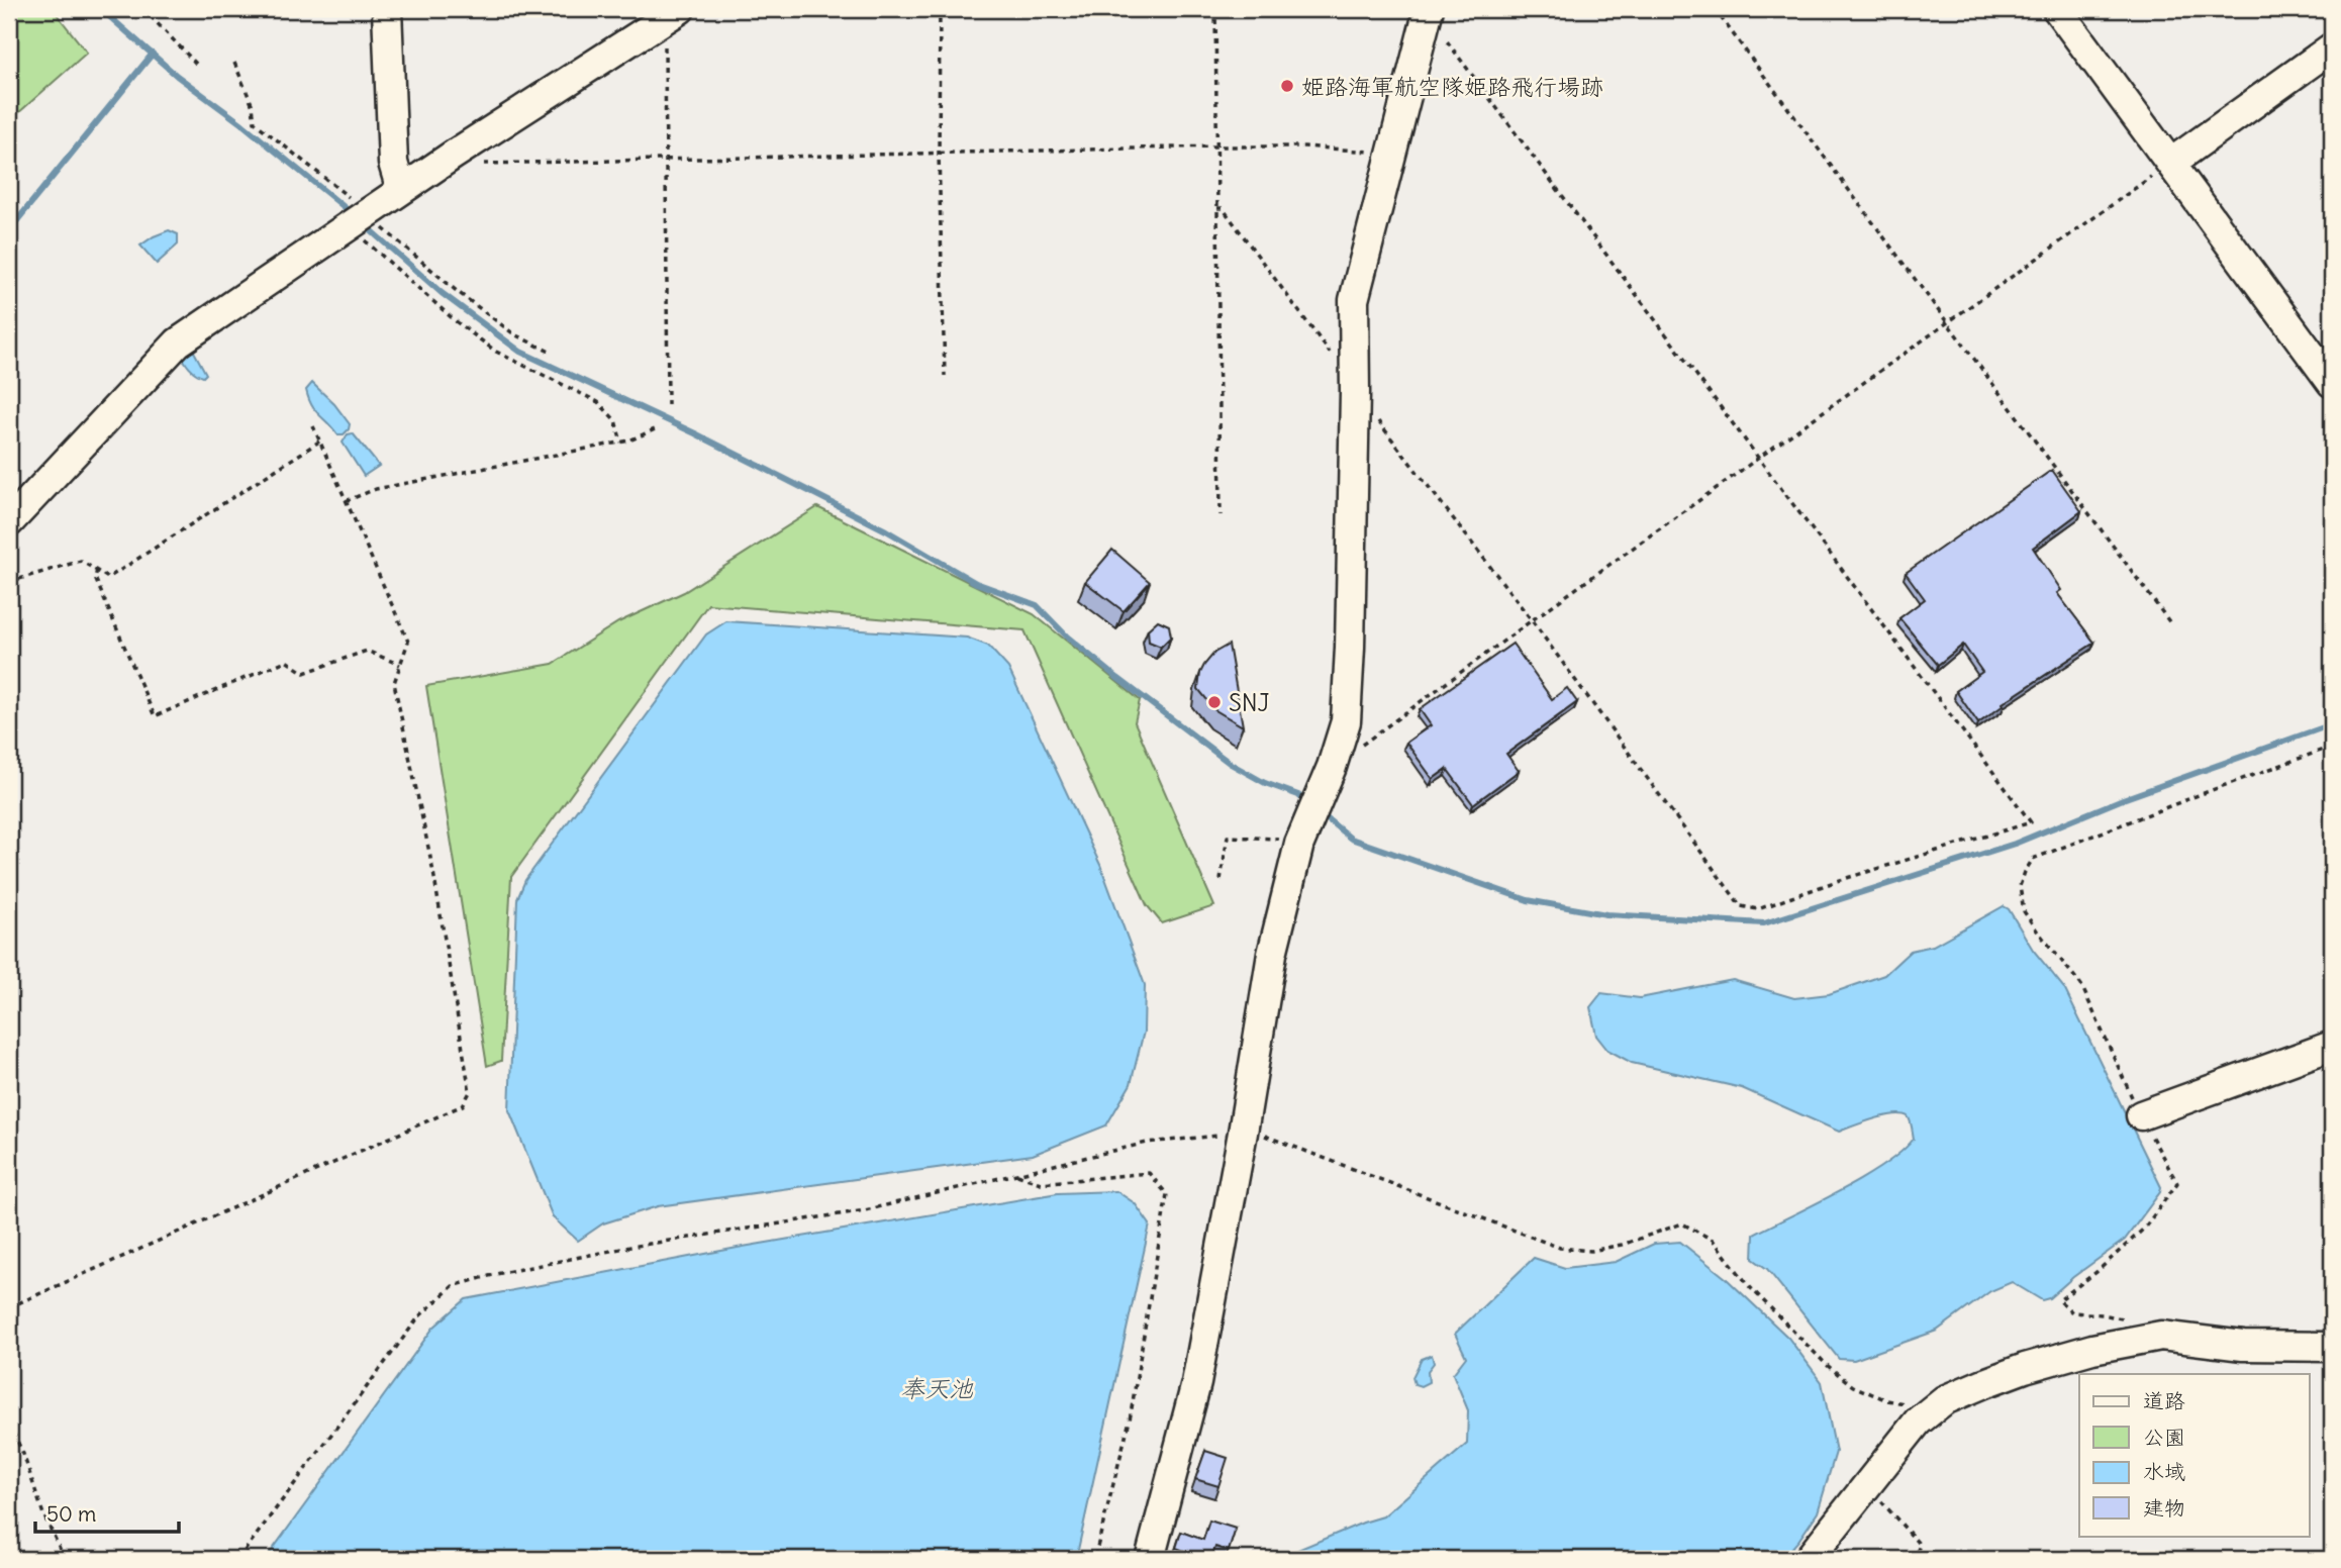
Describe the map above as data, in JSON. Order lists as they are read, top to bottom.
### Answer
{
  "water": ["奉天池"],
  "places": ["姫路海軍航空隊姫路飛行場跡", "SNJ"],
  "legend": [
    "道路",
    "公園",
    "水域",
    "建物"
  ],
  "scale_bar": "50 m"
}
